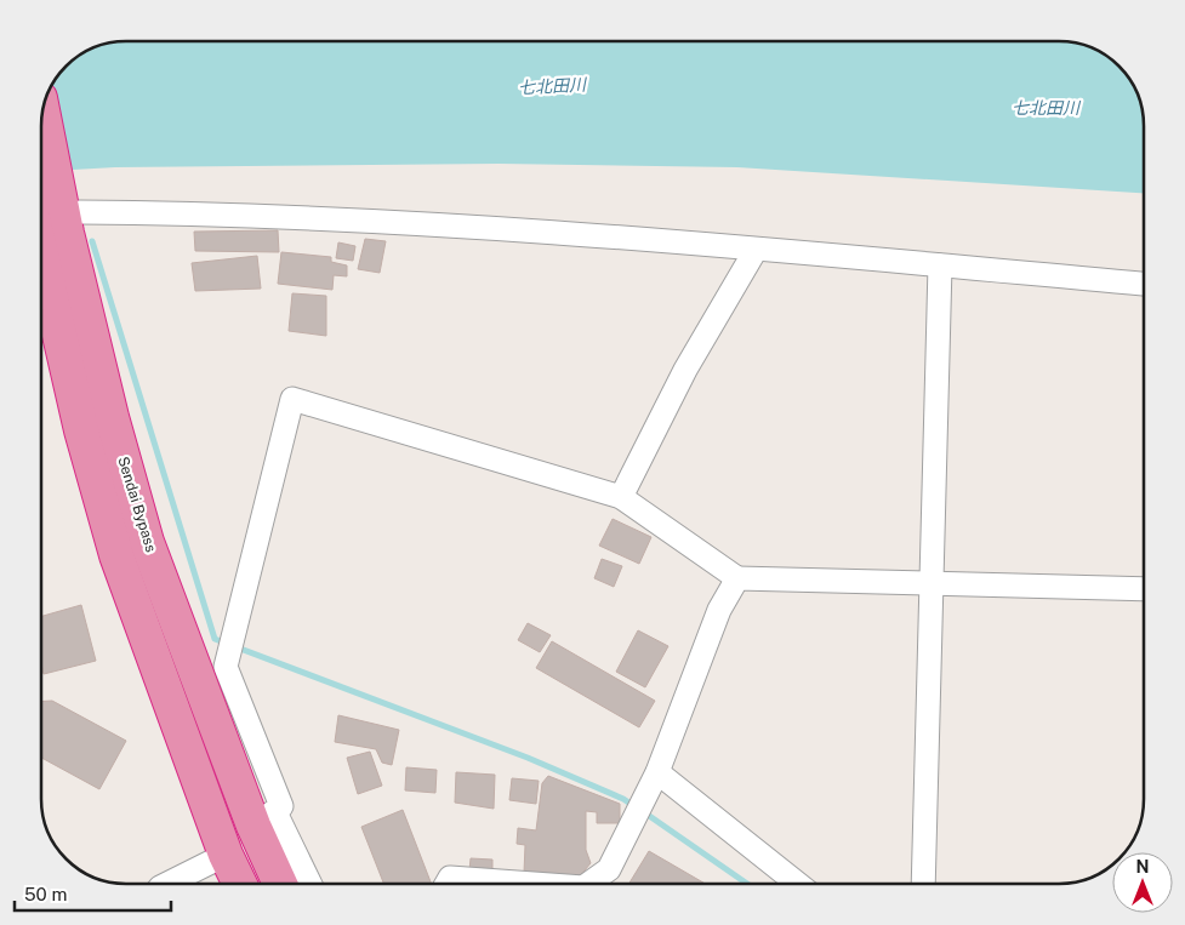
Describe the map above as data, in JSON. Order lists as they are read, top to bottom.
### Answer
{
  "streets": {
    "highway": ["Sendai Bypass"]
  },
  "water": ["七北田川"],
  "scale_bar": "50 m",
  "north": "top"
}
